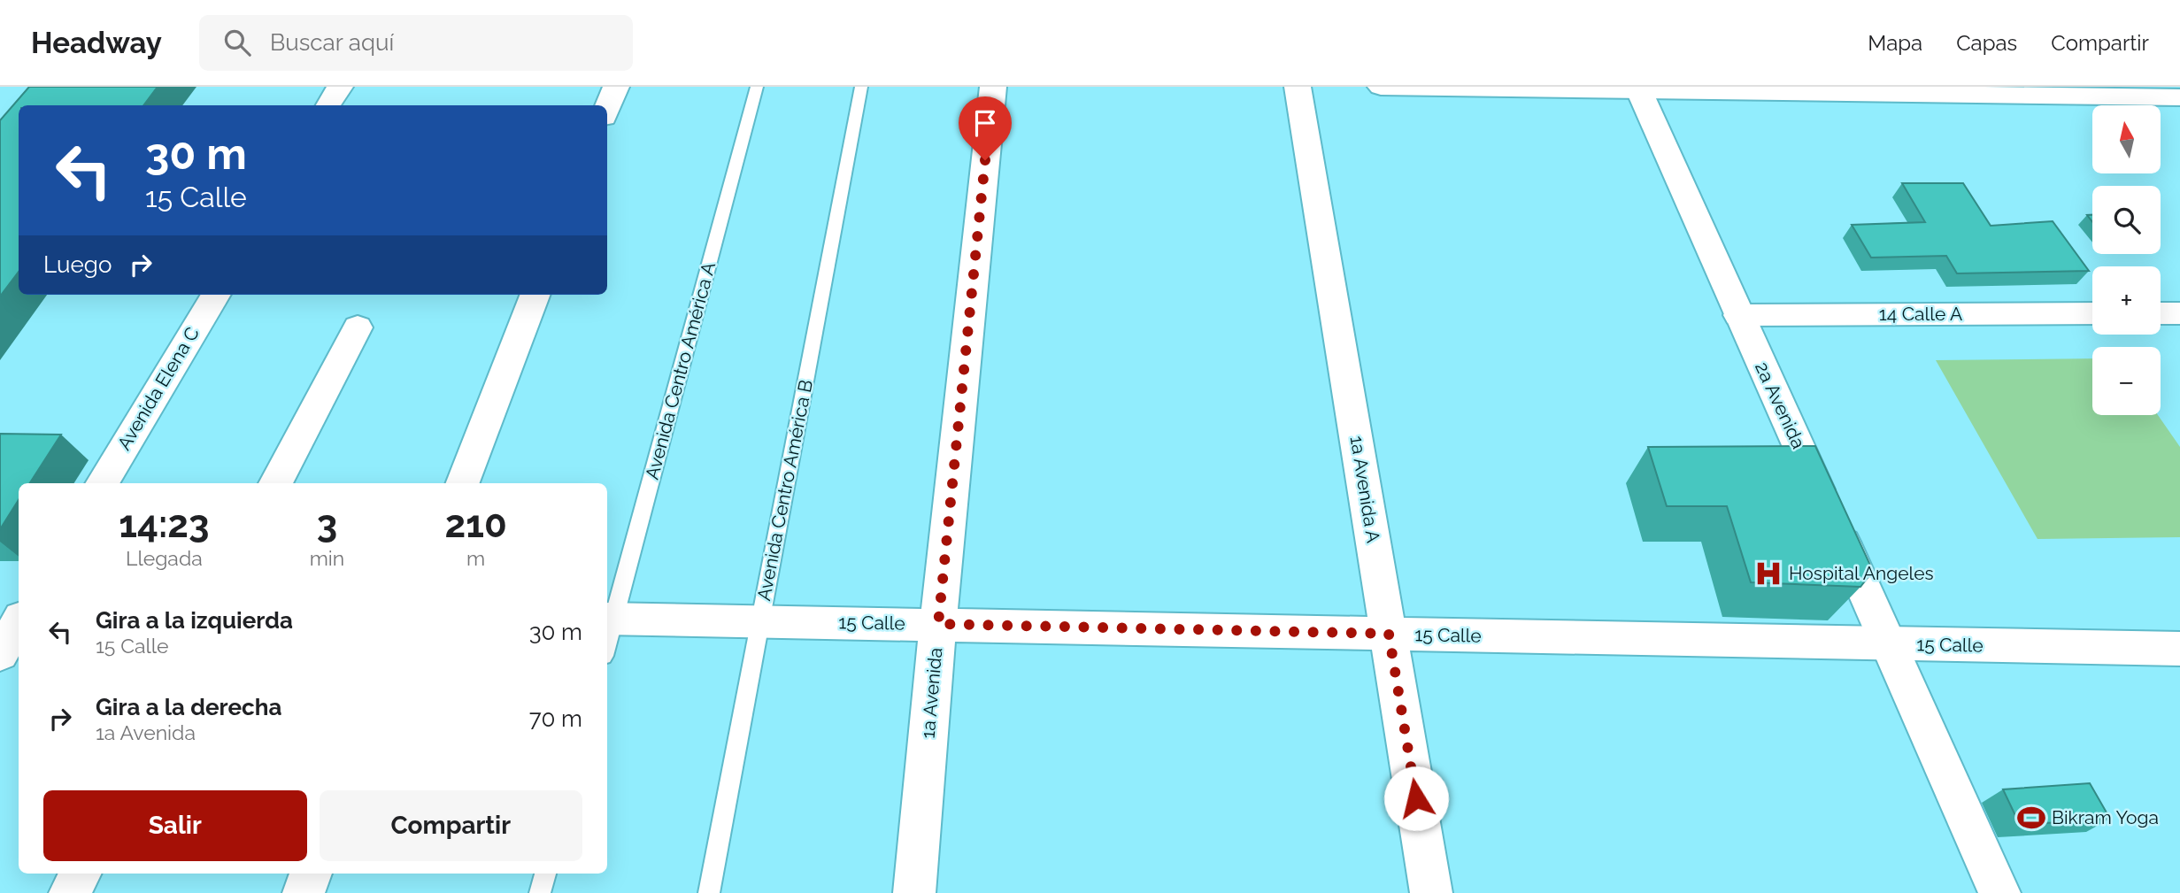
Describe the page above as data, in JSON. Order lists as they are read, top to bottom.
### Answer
{
  "streets": {
    "street": [
      "14 Calle A",
      "Avenida Elena C",
      "2a Avenida",
      "1a Avenida A",
      "15 Calle",
      "1a Avenida"
    ],
    "lane": ["Avenida Centro América A", "Avenida Centro América B"]
  },
  "crossings": [
    ["14 Calle A", "2a Avenida"],
    ["Avenida Centro América A", "15 Calle"],
    ["2a Avenida", "15 Calle"],
    ["1a Avenida A", "15 Calle"],
    ["Avenida Centro América B", "15 Calle"],
    ["15 Calle", "1a Avenida"]
  ],
  "places": {
    "hospital": ["Hospital Angeles"],
    "sports": ["Bikram Yoga"]
  },
  "north": "top",
  "page": {
    "header": "Headway",
    "search": "Buscar aquí",
    "nav": ["Mapa", "Capas", "Compartir"],
    "map_buttons": ["+", "−"],
    "turn": ["30 m", "15 Calle"],
    "then": "Luego",
    "eta": [
      "14:23",
      "Llegada",
      "3",
      "min",
      "210",
      "m"
    ],
    "list": [
      {
        "name": "Gira a la izquierda",
        "note": "15 Calle",
        "value": "30 m"
      },
      {
        "name": "Gira a la derecha",
        "note": "1a Avenida",
        "value": "70 m"
      }
    ],
    "buttons": ["Salir", "Compartir"]
  }
}
